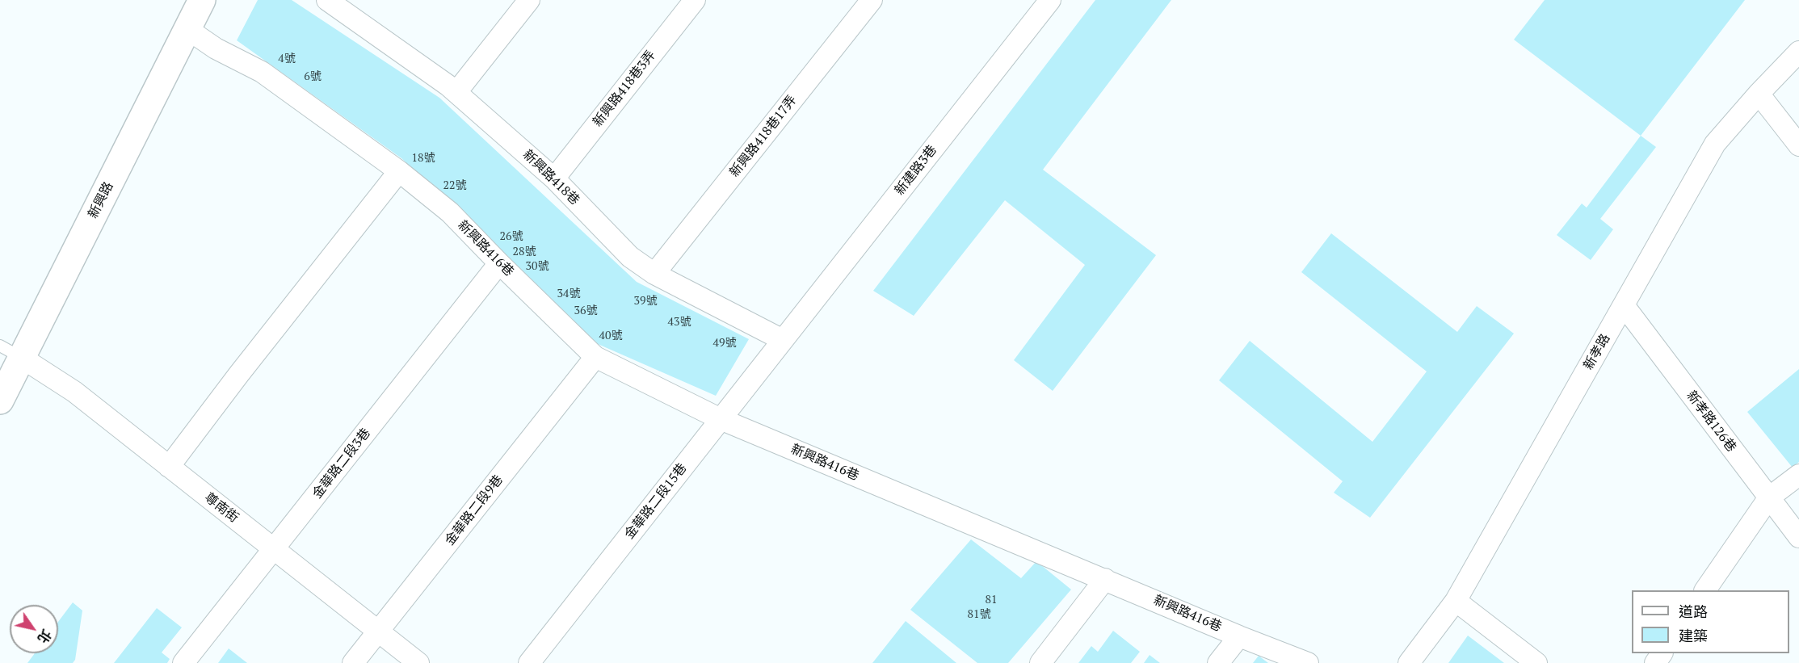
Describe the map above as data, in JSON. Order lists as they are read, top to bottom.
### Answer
{
  "streets": {
    "street": [
      "新興路418巷3弄",
      "新興路418巷17弄",
      "新建路3巷",
      "新興路418巷",
      "新興路",
      "新興路416巷",
      "新孝路",
      "新孝路126巷",
      "金華路二段3巷",
      "金華路二段15巷",
      "尊南街",
      "金華路二段9巷"
    ]
  },
  "crossings": [
    ["新興路418巷3弄", "新興路418巷"],
    ["新興路418巷17弄", "新興路418巷"],
    ["新建路3巷", "新興路418巷"],
    ["新建路3巷", "金華路二段15巷"],
    ["新興路418巷", "金華路二段15巷"],
    ["新興路", "新興路416巷"],
    ["新興路", "尊南街"],
    ["新興路416巷", "金華路二段3巷"],
    ["新興路416巷", "金華路二段15巷"],
    ["新興路416巷", "金華路二段9巷"],
    ["新孝路", "新孝路126巷"],
    ["金華路二段3巷", "尊南街"],
    ["尊南街", "金華路二段9巷"]
  ],
  "house_numbers": [
    "4號",
    "6號",
    "18號",
    "22號",
    "26號",
    "28號",
    "30號",
    "34號",
    "39號",
    "36號",
    "43號",
    "40號",
    "49號",
    "81",
    "81號"
  ],
  "legend": ["道路", "建築"],
  "north": "bottom right"
}
